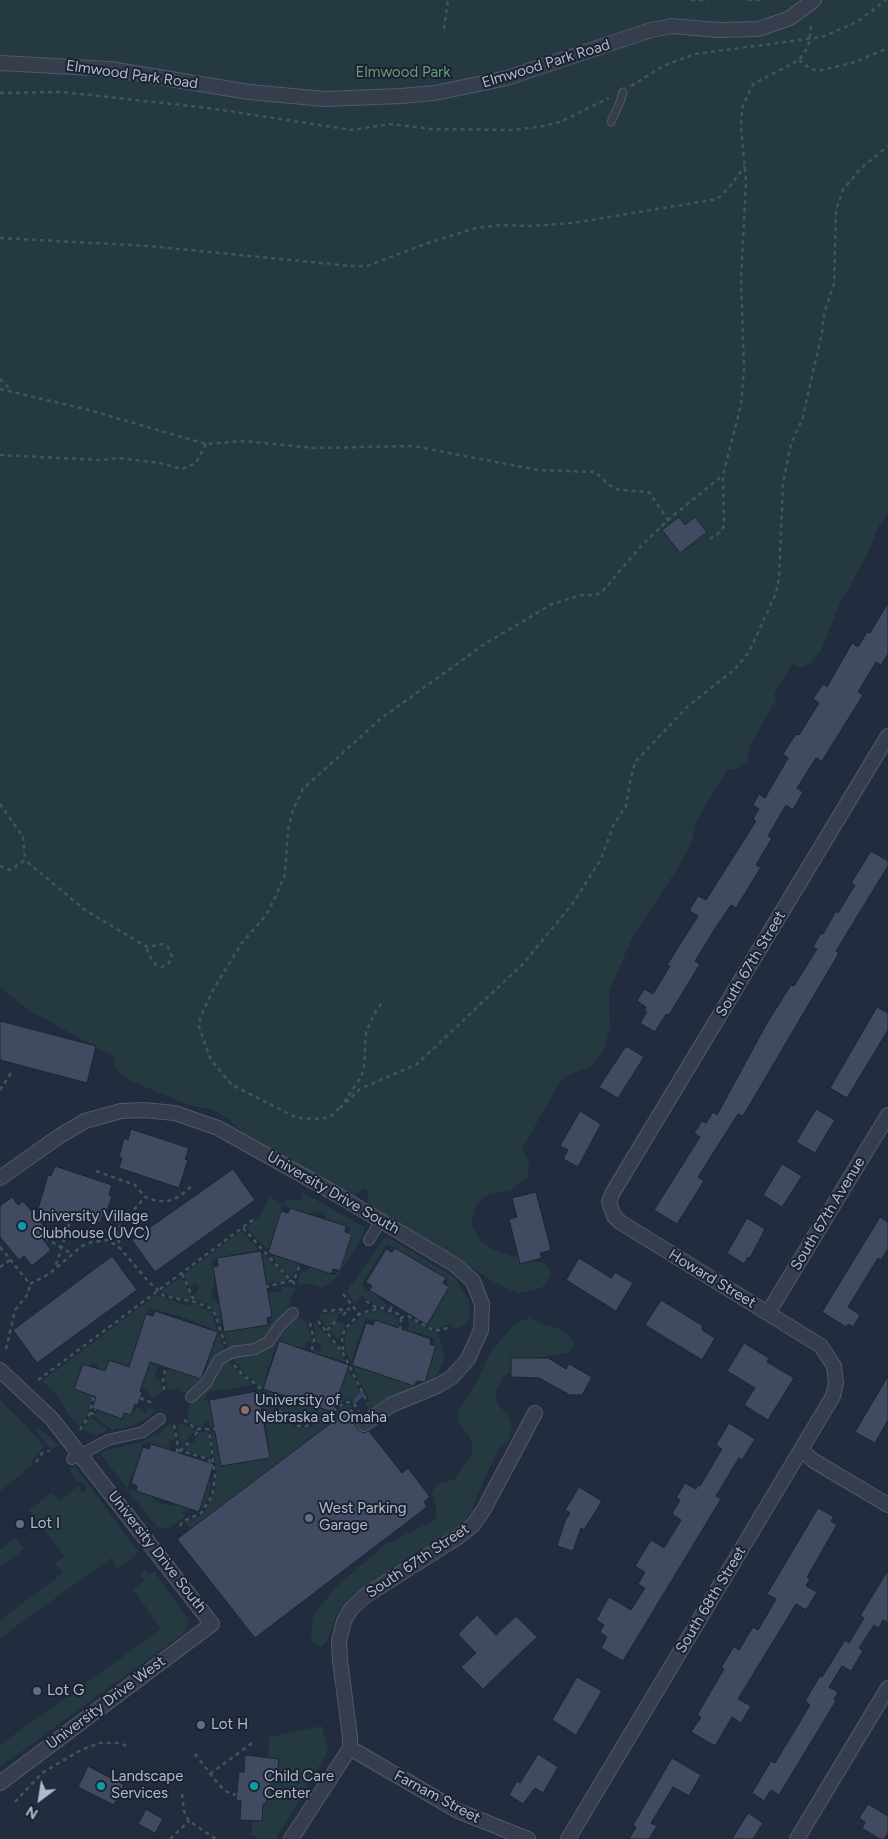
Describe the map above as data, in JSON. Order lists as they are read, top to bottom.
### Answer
{
  "streets": {
    "street": [
      "Elmwood Park Road",
      "South 67th Street",
      "University Drive South",
      "South 67th Avenue",
      "Howard Street",
      "South 68th Street",
      "University Drive West",
      "Farnam Street"
    ]
  },
  "crossings": [
    ["South 67th Street", "Howard Street"],
    ["South 67th Street", "Farnam Street"],
    ["University Drive South", "University Drive West"],
    ["South 67th Avenue", "Howard Street"],
    ["Howard Street", "South 68th Street"]
  ],
  "parks": ["Elmwood Park"],
  "places": [
    "University Village Clubhouse (UVC)",
    "University of Nebraska at Omaha",
    "West Parking Garage",
    "Lot I",
    "Lot G",
    "Lot H",
    "Landscape Services",
    "Child Care Center"
  ],
  "north": "bottom left"
}
